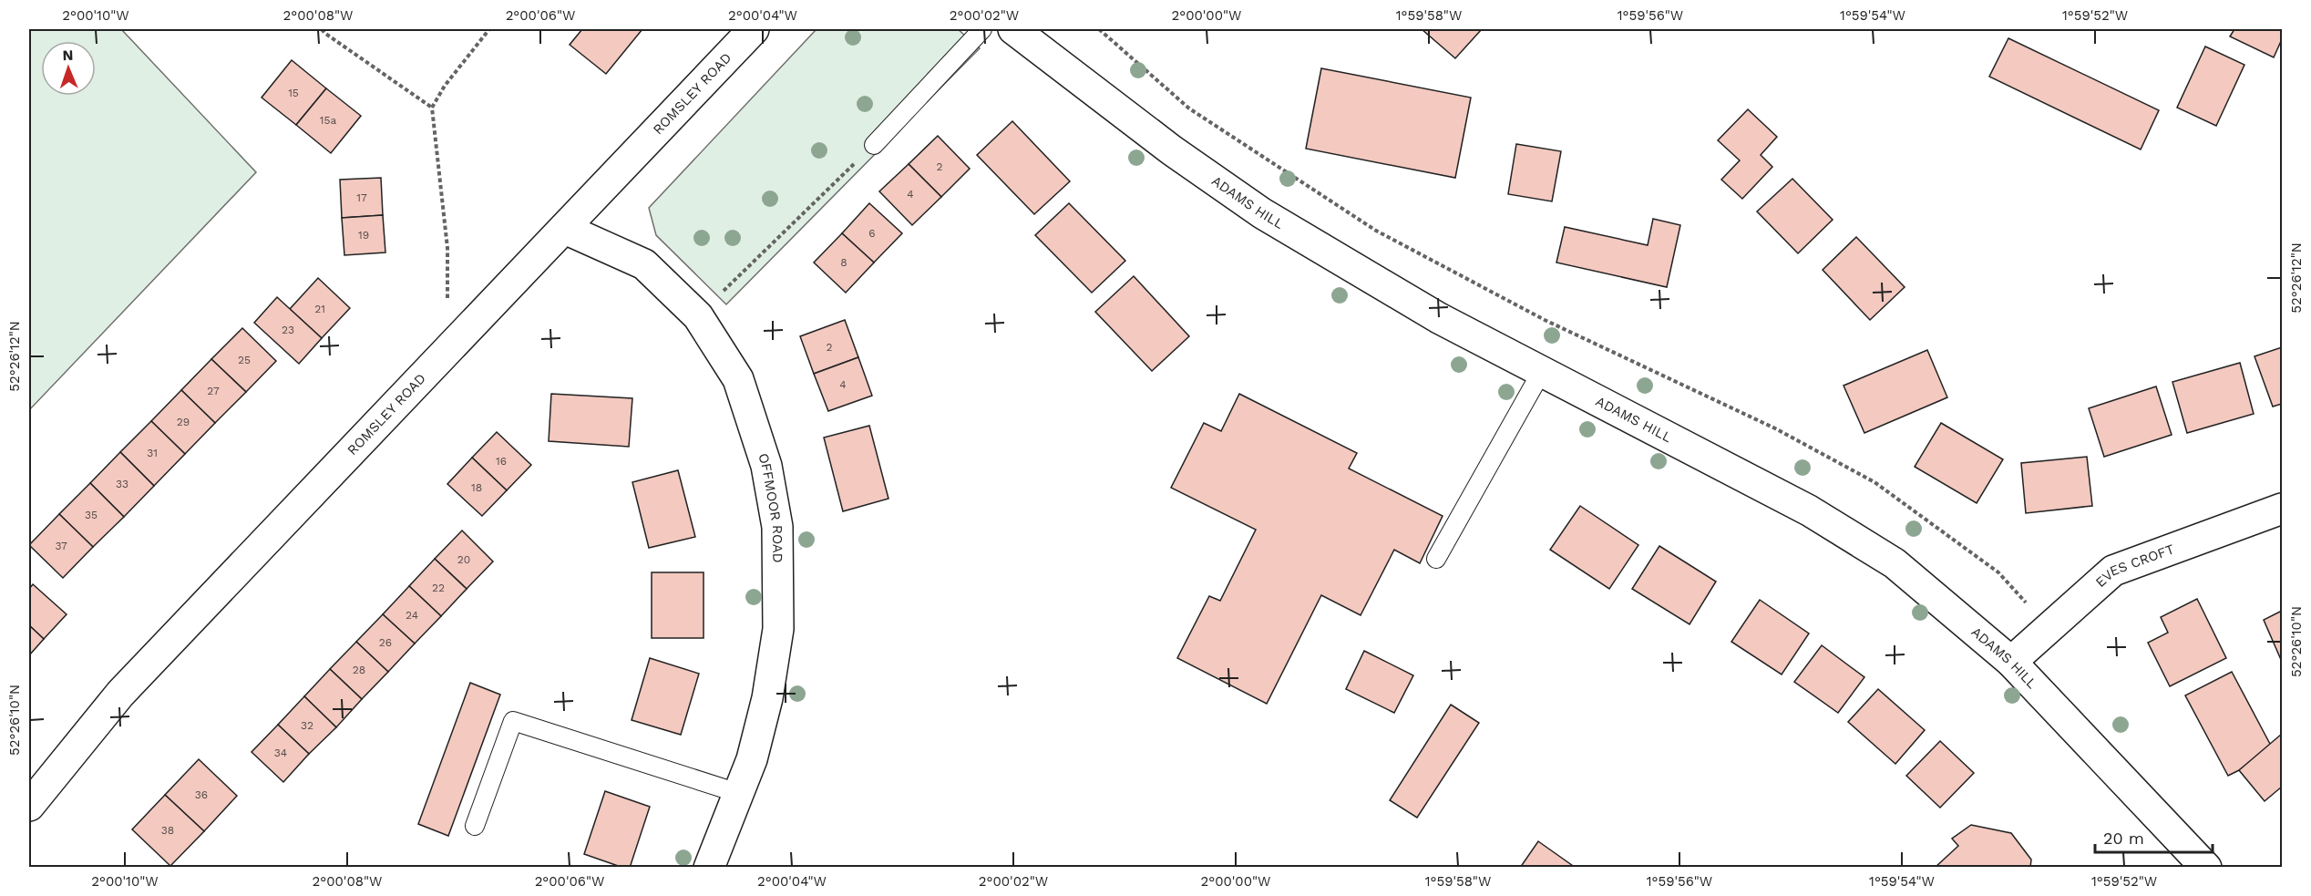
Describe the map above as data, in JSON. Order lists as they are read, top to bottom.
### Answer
{
  "streets": {
    "street": [
      "ROMSLEY ROAD",
      "ADAMS HILL",
      "OFFMOOR ROAD",
      "EVES CROFT"
    ]
  },
  "crossings": [
    ["ROMSLEY ROAD", "OFFMOOR ROAD"],
    ["ADAMS HILL", "EVES CROFT"]
  ],
  "house_numbers": [
    "15",
    "15a",
    "2",
    "4",
    "17",
    "6",
    "19",
    "8",
    "21",
    "23",
    "2",
    "25",
    "4",
    "27",
    "29",
    "31",
    "16",
    "33",
    "18",
    "35",
    "37",
    "20",
    "22",
    "24",
    "26",
    "28",
    "32",
    "34",
    "36",
    "38"
  ],
  "scale_bar": "20 m",
  "north": "top",
  "coordinates": [
    "2°00'10\"W",
    "2°00'08\"W",
    "2°00'06\"W",
    "2°00'04\"W",
    "2°00'02\"W",
    "2°00'00\"W",
    "1°59'58\"W",
    "1°59'56\"W",
    "1°59'54\"W",
    "1°59'52\"W",
    "52°26'12\"N",
    "52°26'10\"N"
  ]
}
